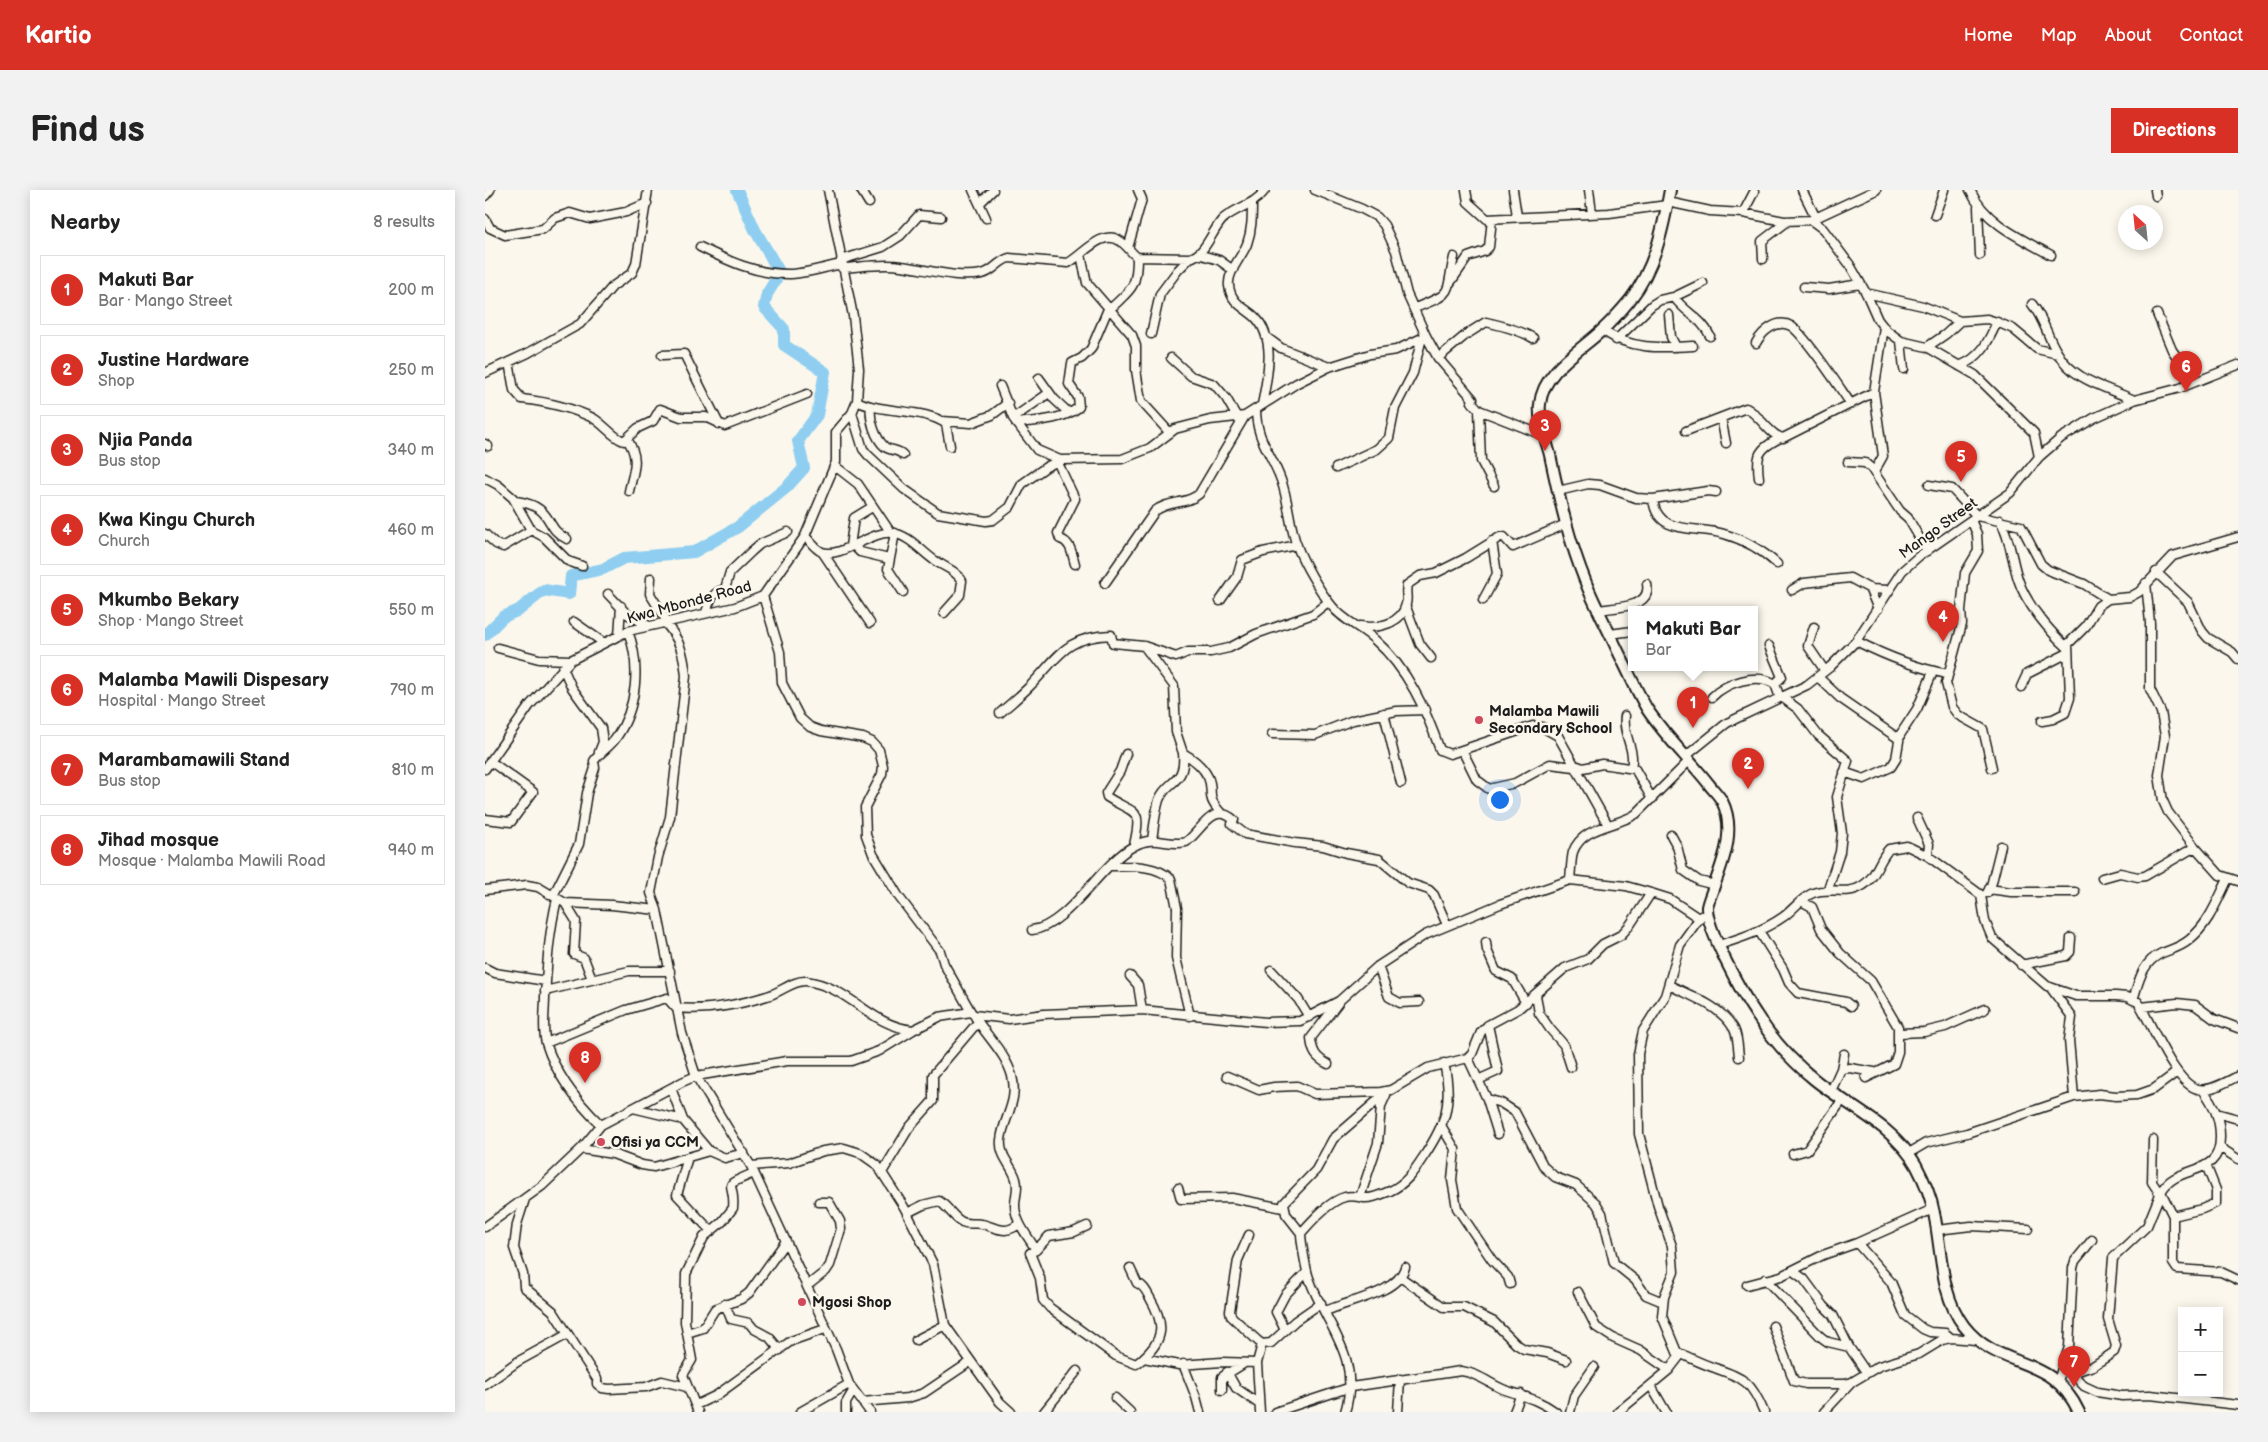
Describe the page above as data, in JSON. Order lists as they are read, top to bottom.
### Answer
{
  "streets": {
    "street": ["Mango Street", "Kwa Mbonde Road"]
  },
  "places": ["Malamba Mawili Secondary School", "Ofisi ya CCM", "Mgosi Shop"],
  "north": "top left",
  "page": {
    "header": "Kartio",
    "nav": [
      "Home",
      "Map",
      "About",
      "Contact"
    ],
    "buttons": "Directions",
    "title": "Find us",
    "heading": ["Nearby", "8 results"],
    "list": [
      {
        "mark": "1",
        "name": "Makuti Bar",
        "note": "Bar · Mango Street",
        "value": "200 m"
      },
      {
        "mark": "2",
        "name": "Justine Hardware",
        "note": "Shop",
        "value": "250 m"
      },
      {
        "mark": "3",
        "name": "Njia Panda",
        "note": "Bus stop",
        "value": "340 m"
      },
      {
        "mark": "4",
        "name": "Kwa Kingu Church",
        "note": "Church",
        "value": "460 m"
      },
      {
        "mark": "5",
        "name": "Mkumbo Bekary",
        "note": "Shop · Mango Street",
        "value": "550 m"
      },
      {
        "mark": "6",
        "name": "Malamba Mawili Dispesary",
        "note": "Hospital · Mango Street",
        "value": "790 m"
      },
      {
        "mark": "7",
        "name": "Marambamawili Stand",
        "note": "Bus stop",
        "value": "810 m"
      },
      {
        "mark": "8",
        "name": "Jihad mosque",
        "note": "Mosque · Malamba Mawili Road",
        "value": "940 m"
      }
    ],
    "pins": [
      "6",
      "3",
      "5",
      "4",
      "1",
      "2",
      "8",
      "7"
    ],
    "popup": ["Makuti Bar", "Bar"],
    "map_buttons": ["+", "−"]
  }
}
